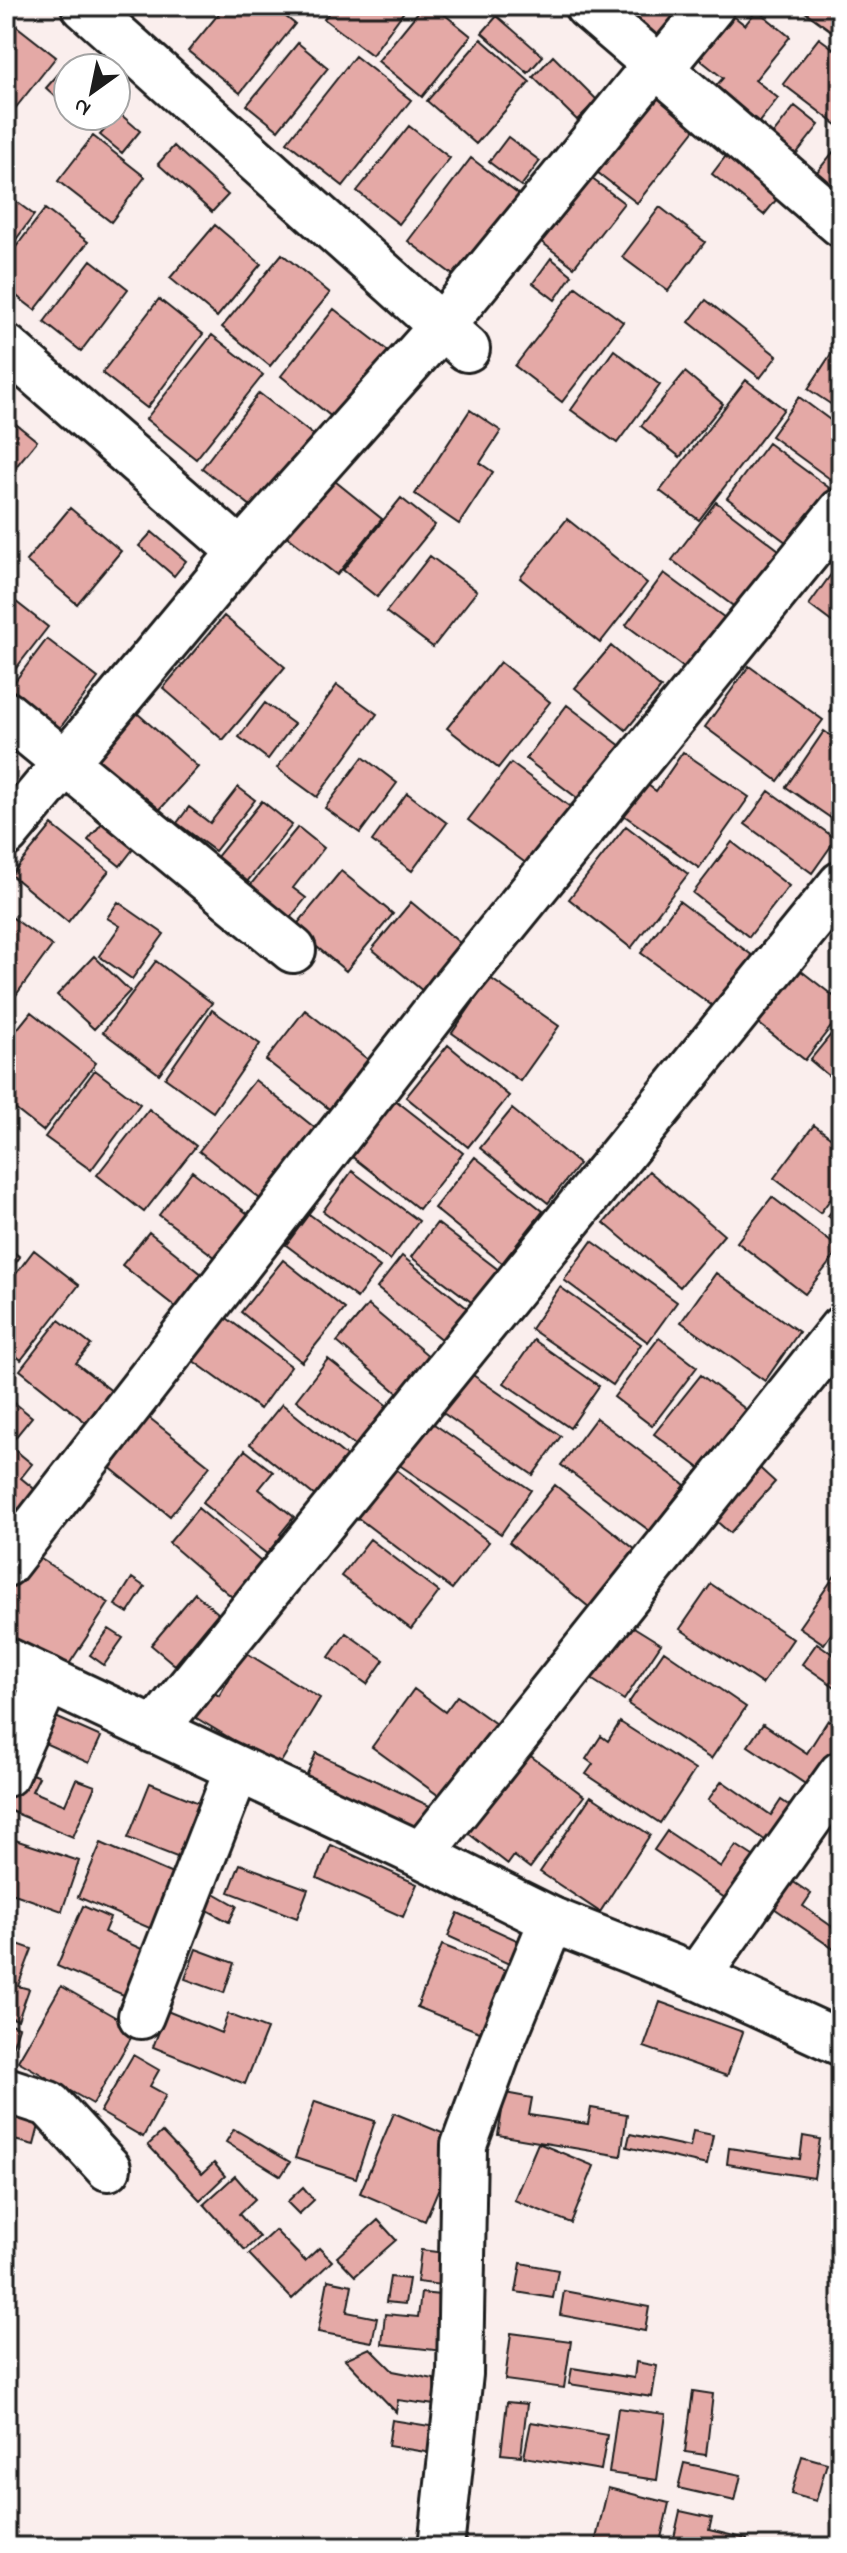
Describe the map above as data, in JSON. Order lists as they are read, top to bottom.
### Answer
{
  "north": "bottom left"
}
